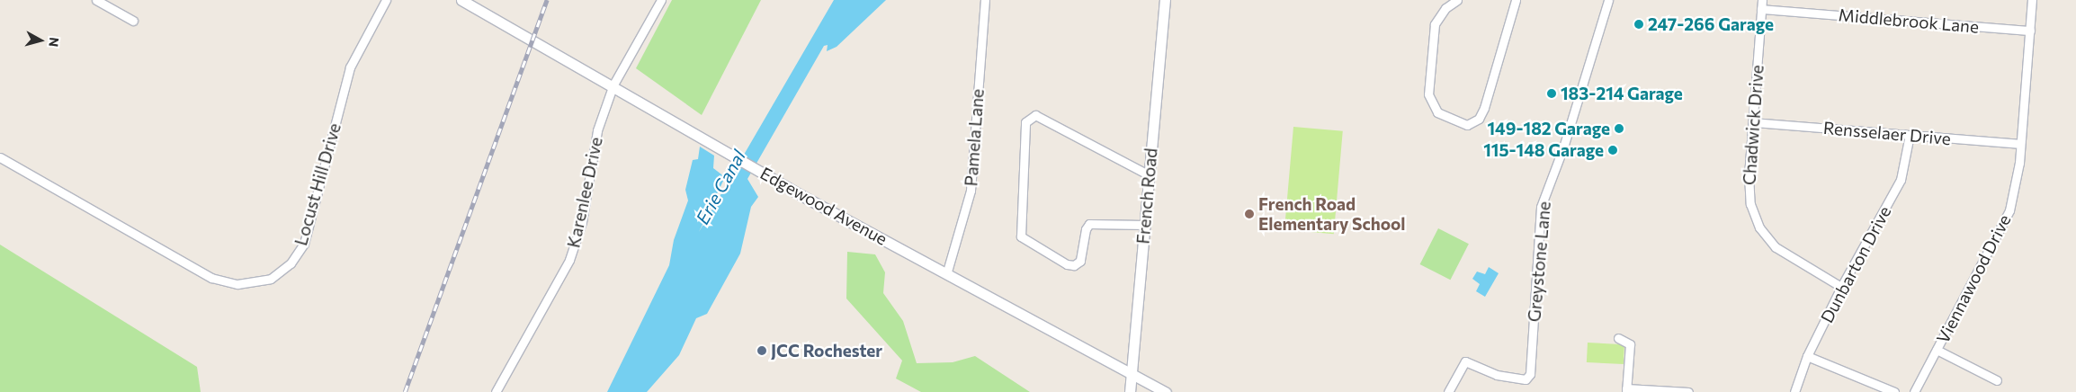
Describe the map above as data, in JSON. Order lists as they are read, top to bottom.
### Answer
{
  "streets": {
    "street": [
      "Middlebrook Lane",
      "Chadwick Drive",
      "Rensselaer Drive",
      "Pamela Lane",
      "Locust Hill Drive",
      "Karenlee Drive",
      "French Road",
      "Edgewood Avenue",
      "Greystone Lane",
      "Dunbarton Drive",
      "Viennawood Drive"
    ]
  },
  "crossings": [
    ["Middlebrook Lane", "Chadwick Drive"],
    ["Middlebrook Lane", "Viennawood Drive"],
    ["Chadwick Drive", "Rensselaer Drive"],
    ["Chadwick Drive", "Dunbarton Drive"],
    ["Rensselaer Drive", "Dunbarton Drive"],
    ["Rensselaer Drive", "Viennawood Drive"],
    ["Pamela Lane", "Edgewood Avenue"],
    ["Karenlee Drive", "Edgewood Avenue"],
    ["French Road", "Edgewood Avenue"]
  ],
  "water": ["Erie Canal"],
  "places": [
    "247-266 Garage",
    "183-214 Garage",
    "149-182 Garage",
    "115-148 Garage",
    "French Road Elementary School",
    "JCC Rochester"
  ],
  "north": "right"
}
